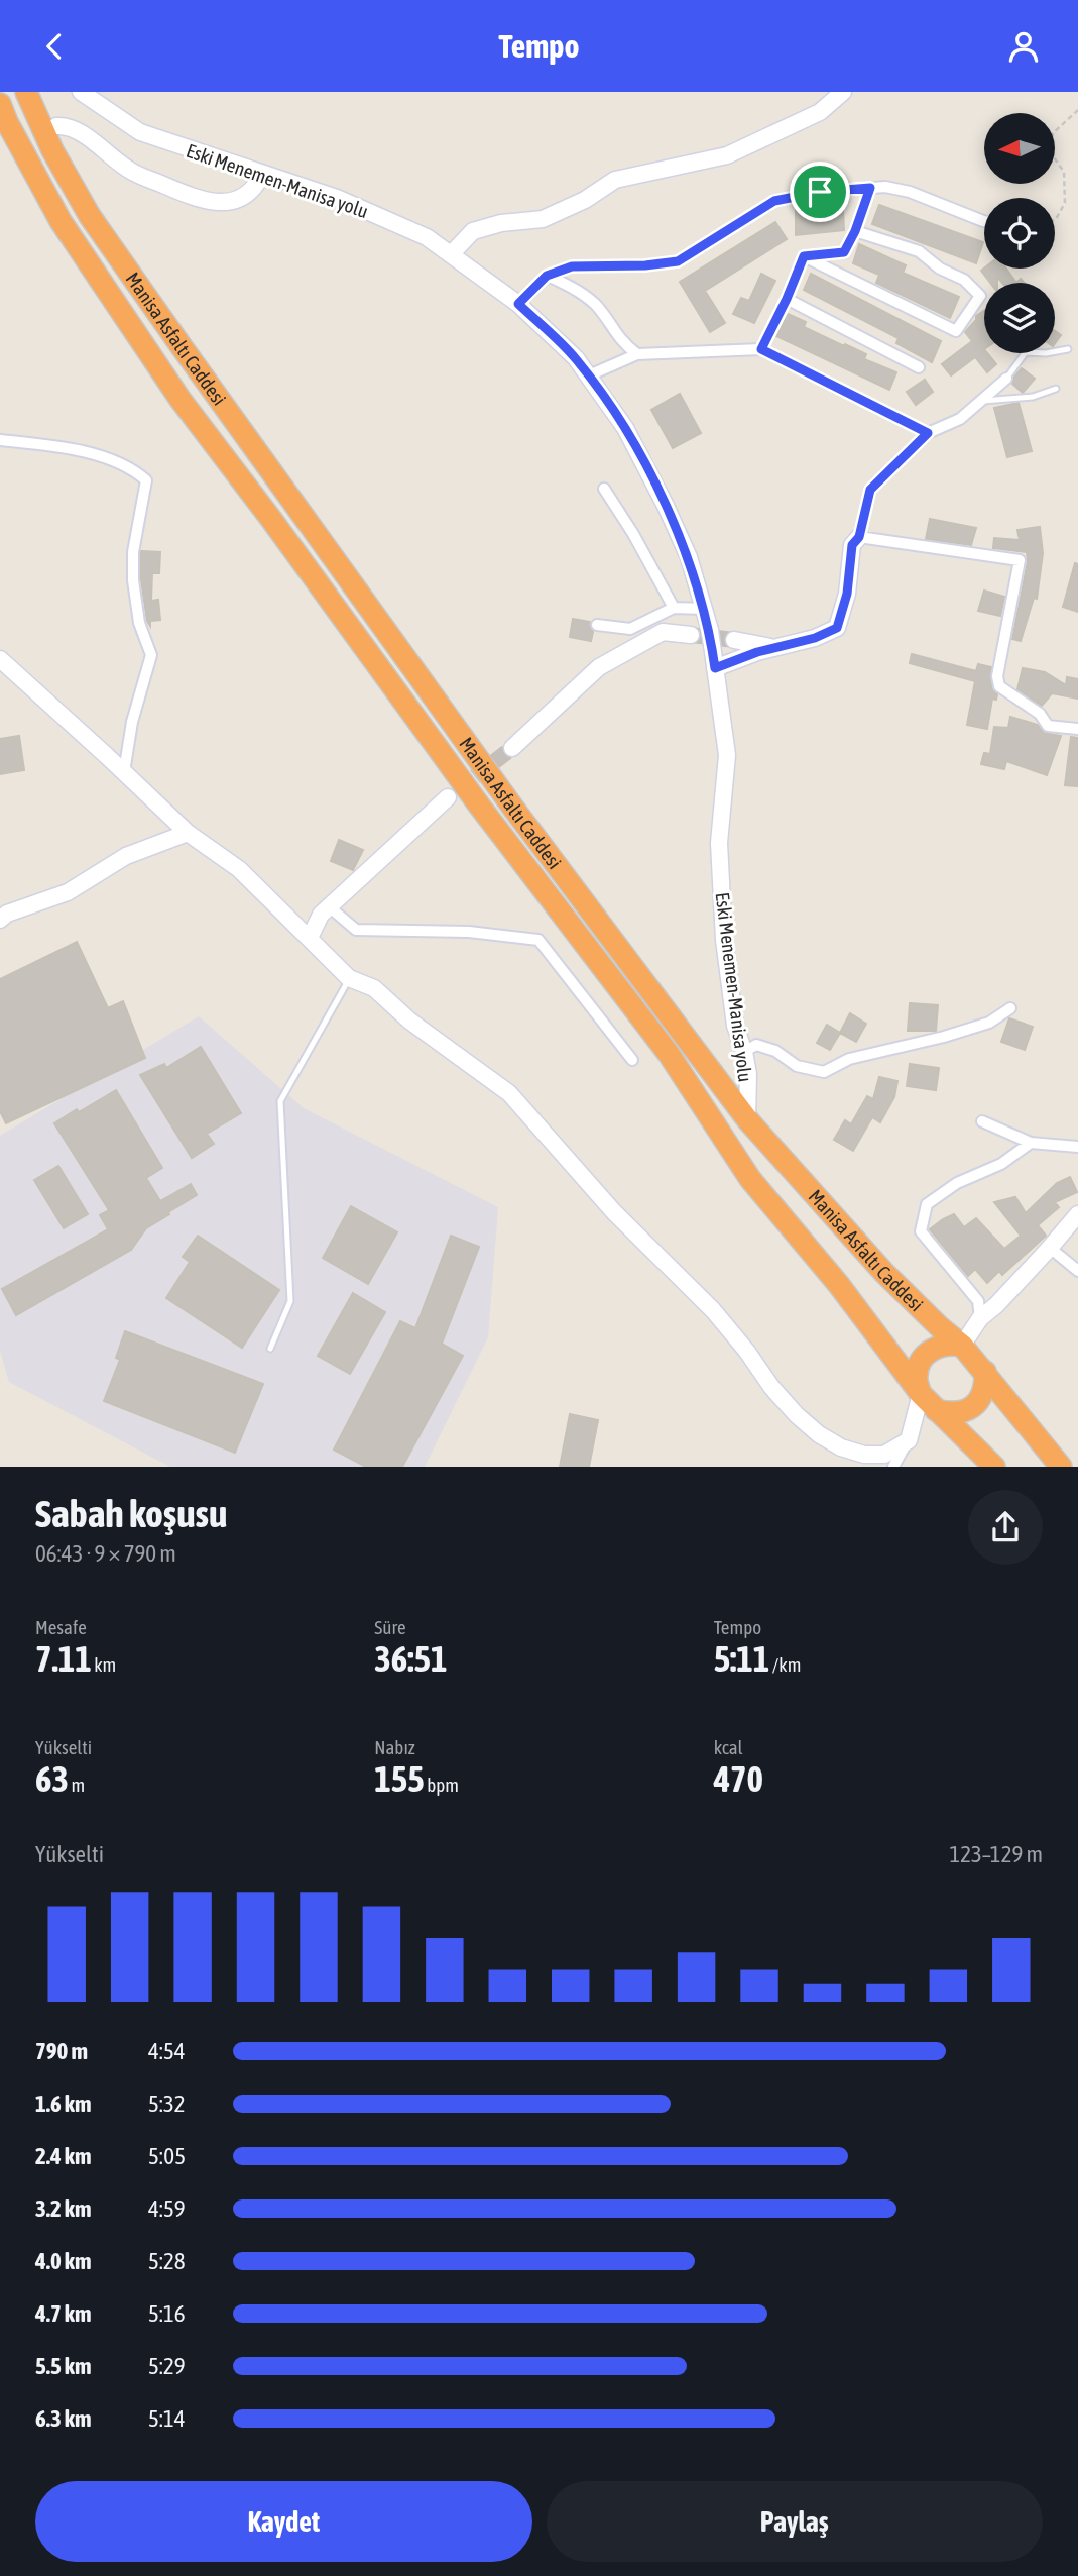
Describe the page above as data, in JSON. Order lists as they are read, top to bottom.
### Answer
{
  "streets": {
    "highway": ["Manisa Asfaltı Caddesi"],
    "street": ["Eski Menemen-Manisa yolu"]
  },
  "crossings": [
    ["Eski Menemen-Manisa yolu", "Manisa Asfaltı Caddesi"]
  ],
  "north": "left",
  "page": {
    "header": "Tempo",
    "heading": ["Sabah koşusu", "06:43 · 9 × 790 m"],
    "stats": [
      ["Mesafe", "7.11 km"],
      ["Süre", "36:51"],
      ["Tempo", "5:11 /km"],
      ["Yükselti", "63 m"],
      ["Nabız", "155 bpm"],
      ["kcal", "470"]
    ],
    "chart": ["Yükselti", "123–129 m"],
    "list": [
      {
        "name": "790 m",
        "note": "4:54"
      },
      {
        "name": "1.6 km",
        "note": "5:32"
      },
      {
        "name": "2.4 km",
        "note": "5:05"
      },
      {
        "name": "3.2 km",
        "note": "4:59"
      },
      {
        "name": "4.0 km",
        "note": "5:28"
      },
      {
        "name": "4.7 km",
        "note": "5:16"
      },
      {
        "name": "5.5 km",
        "note": "5:29"
      },
      {
        "name": "6.3 km",
        "note": "5:14"
      }
    ],
    "buttons": ["Kaydet", "Paylaş"]
  }
}
